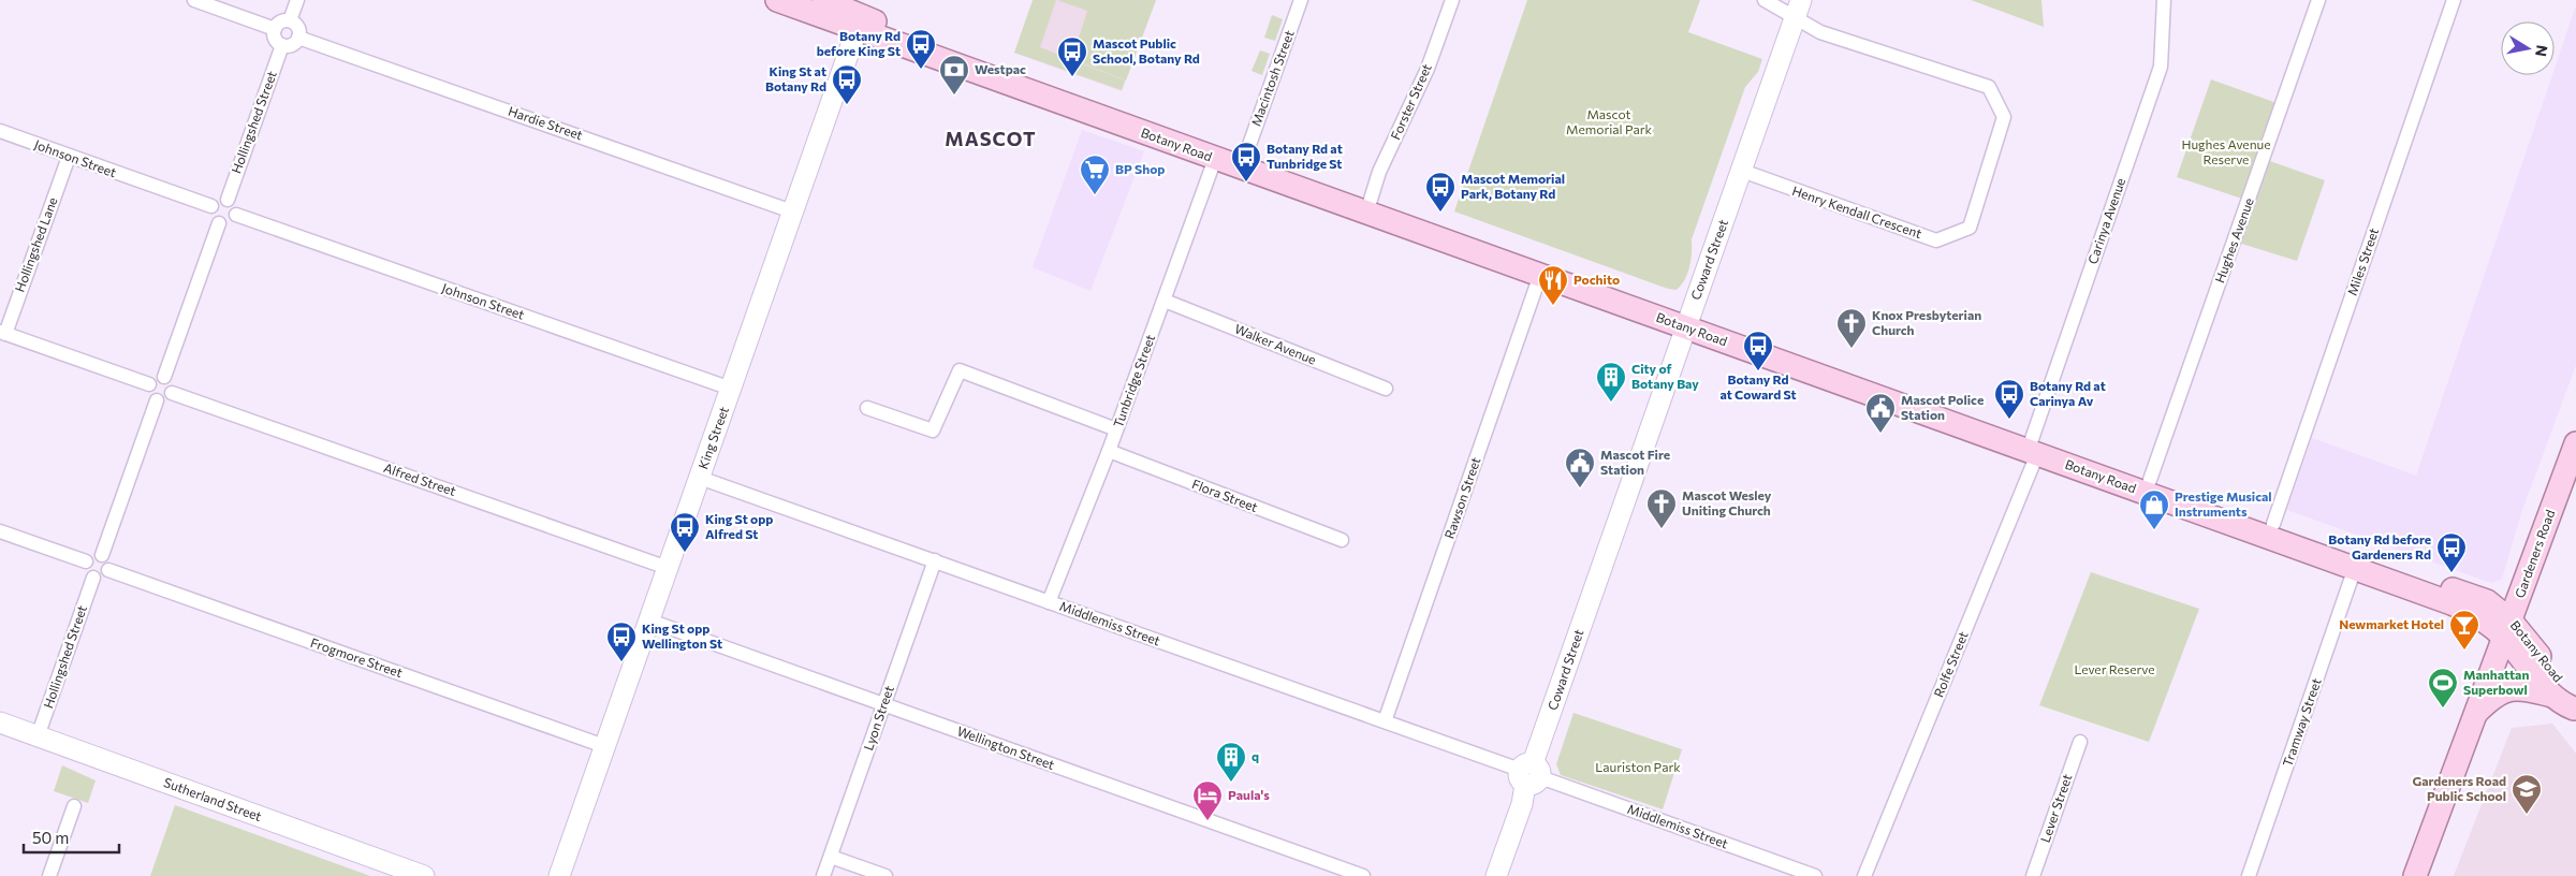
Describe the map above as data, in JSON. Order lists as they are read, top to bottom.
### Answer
{
  "streets": {
    "main road": ["Botany Road", "Gardeners Road"],
    "street": [
      "Macintosh Street",
      "Forster Street",
      "Hollingshed Street",
      "Hardie Street",
      "Johnson Street",
      "Henry Kendall Crescent",
      "Carinya Avenue",
      "Hughes Avenue",
      "Hollingshed Lane",
      "Coward Street",
      "Miles Street",
      "Walker Avenue",
      "Tunbridge Street",
      "King Street",
      "Alfred Street",
      "Flora Street",
      "Rawson Street",
      "Middlemiss Street",
      "Frogmore Street",
      "Rolfe Street",
      "Lyon Street",
      "Tramway Street",
      "Wellington Street",
      "Sutherland Street",
      "Lever Street"
    ]
  },
  "crossings": [
    ["Macintosh Street", "Botany Road"],
    ["Forster Street", "Botany Road"],
    ["Hollingshed Street", "Hardie Street"],
    ["Hollingshed Street", "Johnson Street"],
    ["Hollingshed Street", "Frogmore Street"],
    ["Hollingshed Street", "Sutherland Street"],
    ["Hardie Street", "King Street"],
    ["Botany Road", "Carinya Avenue"],
    ["Botany Road", "Hughes Avenue"],
    ["Botany Road", "Coward Street"],
    ["Botany Road", "Miles Street"],
    ["Botany Road", "Tunbridge Street"],
    ["Botany Road", "King Street"],
    ["Botany Road", "Rawson Street"],
    ["Botany Road", "Gardeners Road"],
    ["Botany Road", "Rolfe Street"],
    ["Botany Road", "Tramway Street"],
    ["Johnson Street", "Hollingshed Lane"],
    ["Johnson Street", "King Street"],
    ["Henry Kendall Crescent", "Coward Street"],
    ["Carinya Avenue", "Rolfe Street"],
    ["Coward Street", "Middlemiss Street"],
    ["Walker Avenue", "Tunbridge Street"],
    ["Tunbridge Street", "Flora Street"],
    ["Tunbridge Street", "Middlemiss Street"],
    ["King Street", "Alfred Street"],
    ["King Street", "Middlemiss Street"],
    ["King Street", "Frogmore Street"],
    ["King Street", "Wellington Street"],
    ["Rawson Street", "Middlemiss Street"],
    ["Middlemiss Street", "Lyon Street"],
    ["Lyon Street", "Wellington Street"]
  ],
  "districts": ["MASCOT"],
  "parks": [
    "Mascot Memorial Park",
    "Hughes Avenue Reserve",
    "Lever Reserve",
    "Lauriston Park"
  ],
  "places": {
    "bus stop": [
      "Botany Rd before King St",
      "Mascot Public School, Botany Rd",
      "King St at Botany Rd",
      "Botany Rd at Tunbridge St",
      "Mascot Memorial Park, Botany Rd",
      "Botany Rd at Coward St",
      "Botany Rd at Carinya Av",
      "King St opp Alfred St",
      "Botany Rd before Gardeners Rd",
      "King St opp Wellington St"
    ],
    "bank": ["Westpac"],
    "supermarket": ["BP Shop"],
    "restaurant": ["Pochito"],
    "church": ["Knox Presbyterian Church", "Mascot Wesley Uniting Church"],
    "building": ["City of Botany Bay", "q"],
    "public building": ["Mascot Police Station", "Mascot Fire Station"],
    "shop": ["Prestige Musical Instruments"],
    "bar": ["Newmarket Hotel"],
    "sports": ["Manhattan Superbowl"],
    "school or university": ["Gardeners Road Public School"],
    "hotel": ["Paula's"]
  },
  "scale_bar": "50 m",
  "north": "right"
}
